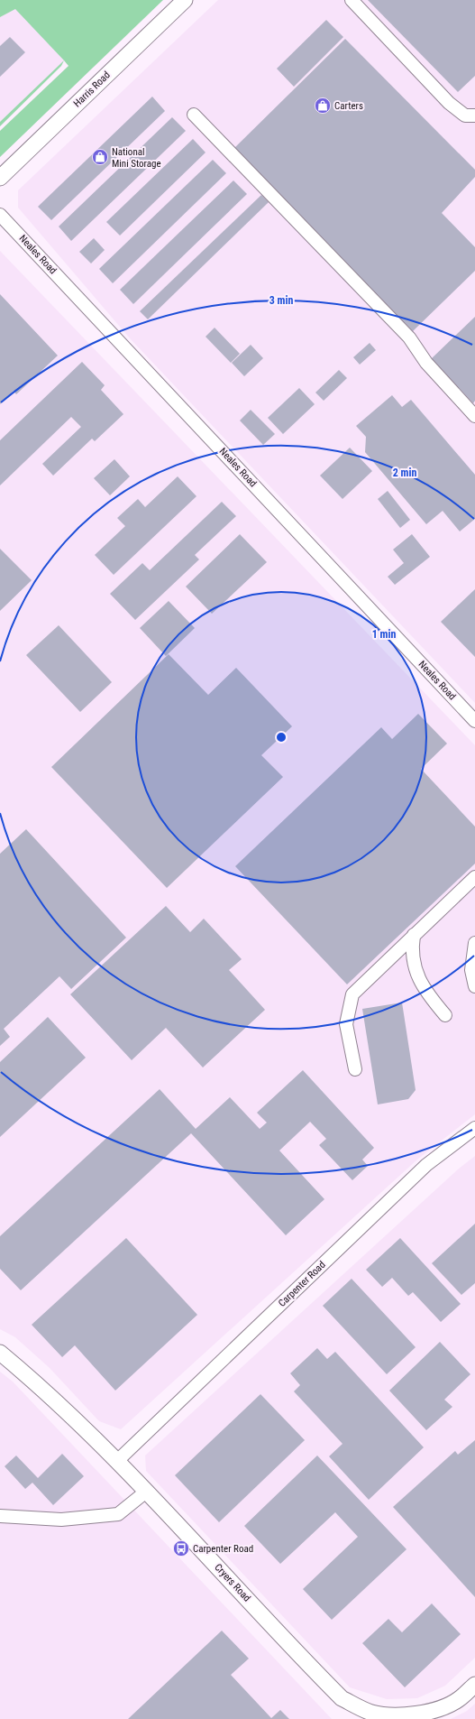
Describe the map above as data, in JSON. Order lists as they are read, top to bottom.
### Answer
{
  "streets": {
    "main road": ["Harris Road", "Cryers Road"],
    "street": ["Neales Road", "Carpenter Road"]
  },
  "crossings": [
    ["Carpenter Road", "Cryers Road"]
  ],
  "places": {
    "shop": ["Carters", "National Mini Storage"],
    "bus stop": ["Carpenter Road"]
  },
  "rings": ["3 min", "2 min", "1 min"]
}
